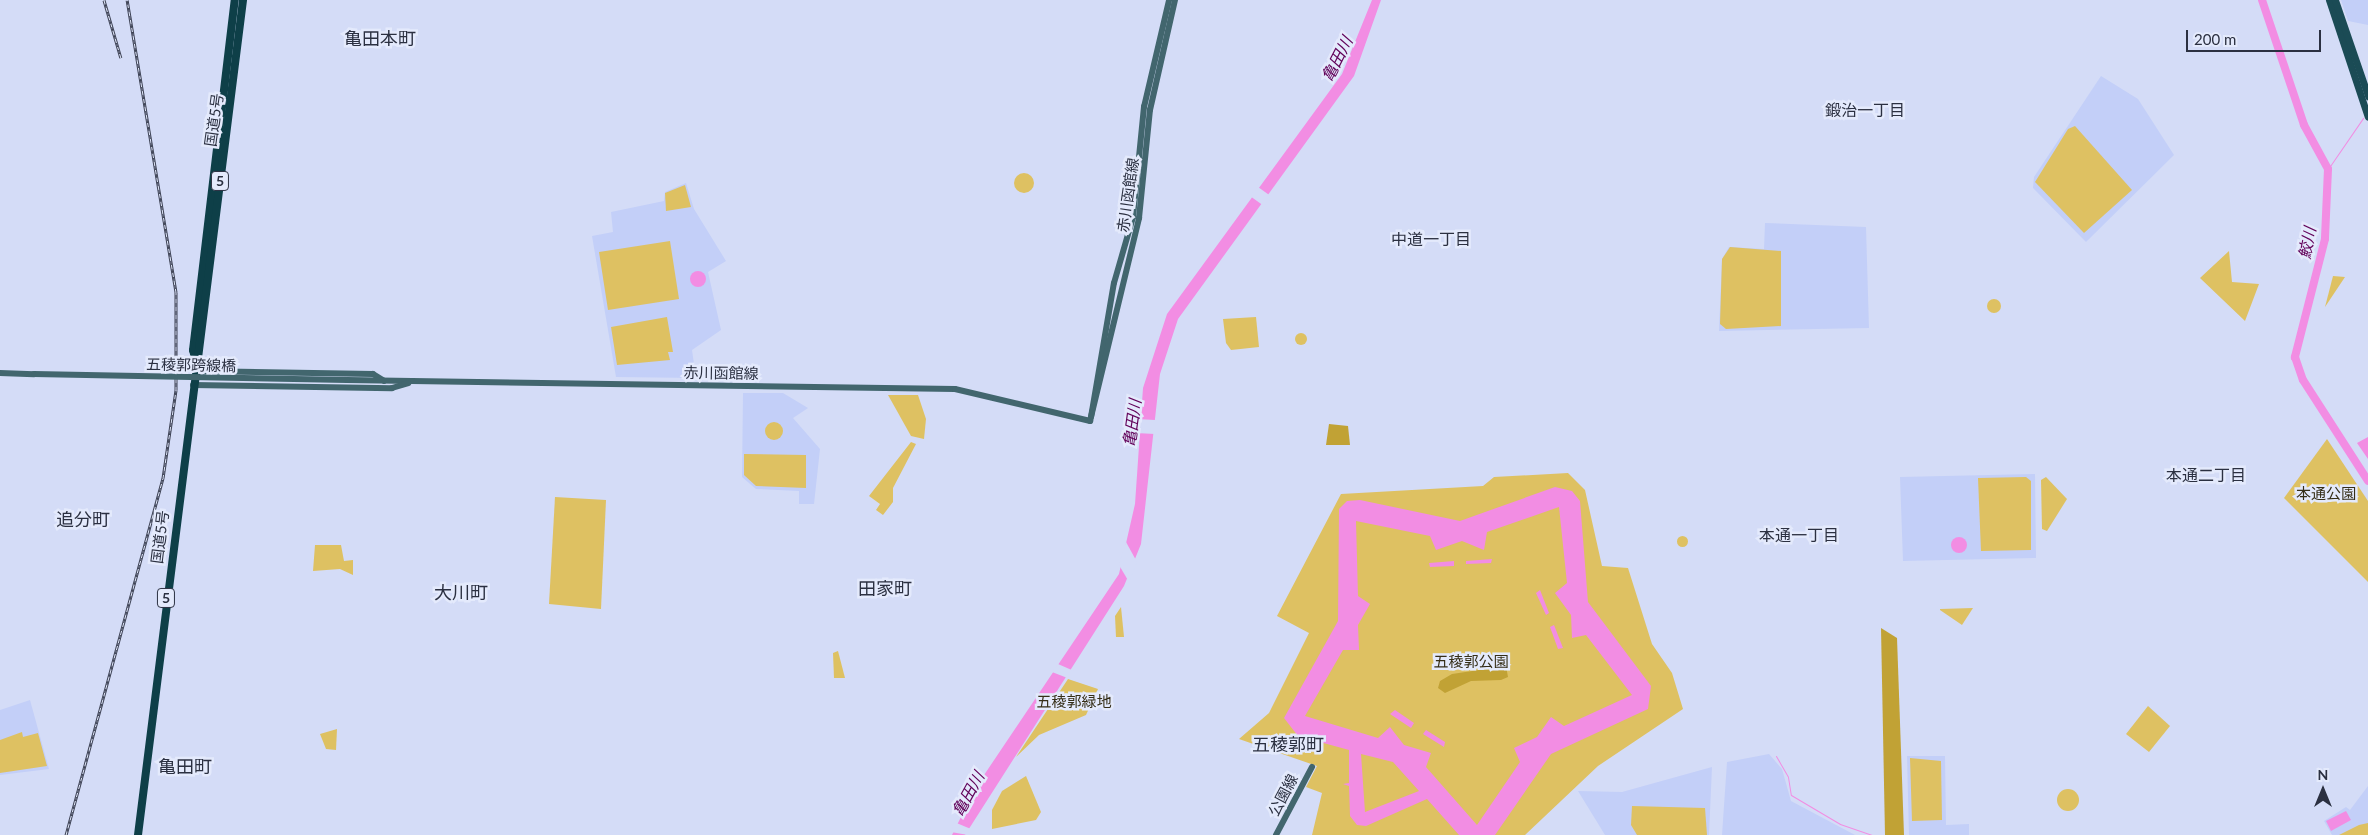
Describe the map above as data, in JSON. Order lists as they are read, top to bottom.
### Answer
{
  "streets": {
    "highway": ["国道5号", "5"],
    "main road": ["赤川函館線", "五稜郭跨線橋", "公園線"]
  },
  "crossings": [
    ["赤川函館線", "五稜郭跨線橋"]
  ],
  "districts": [
    "亀田本町",
    "鍛治一丁目",
    "中道一丁目",
    "本通二丁目",
    "追分町",
    "本通一丁目",
    "田家町",
    "大川町",
    "五稜郭町",
    "亀田町"
  ],
  "water": ["亀田川", "鮫川"],
  "parks": ["本通公園", "五稜郭公園", "五稜郭緑地"],
  "scale_bar": "200 m",
  "north": "top"
}
